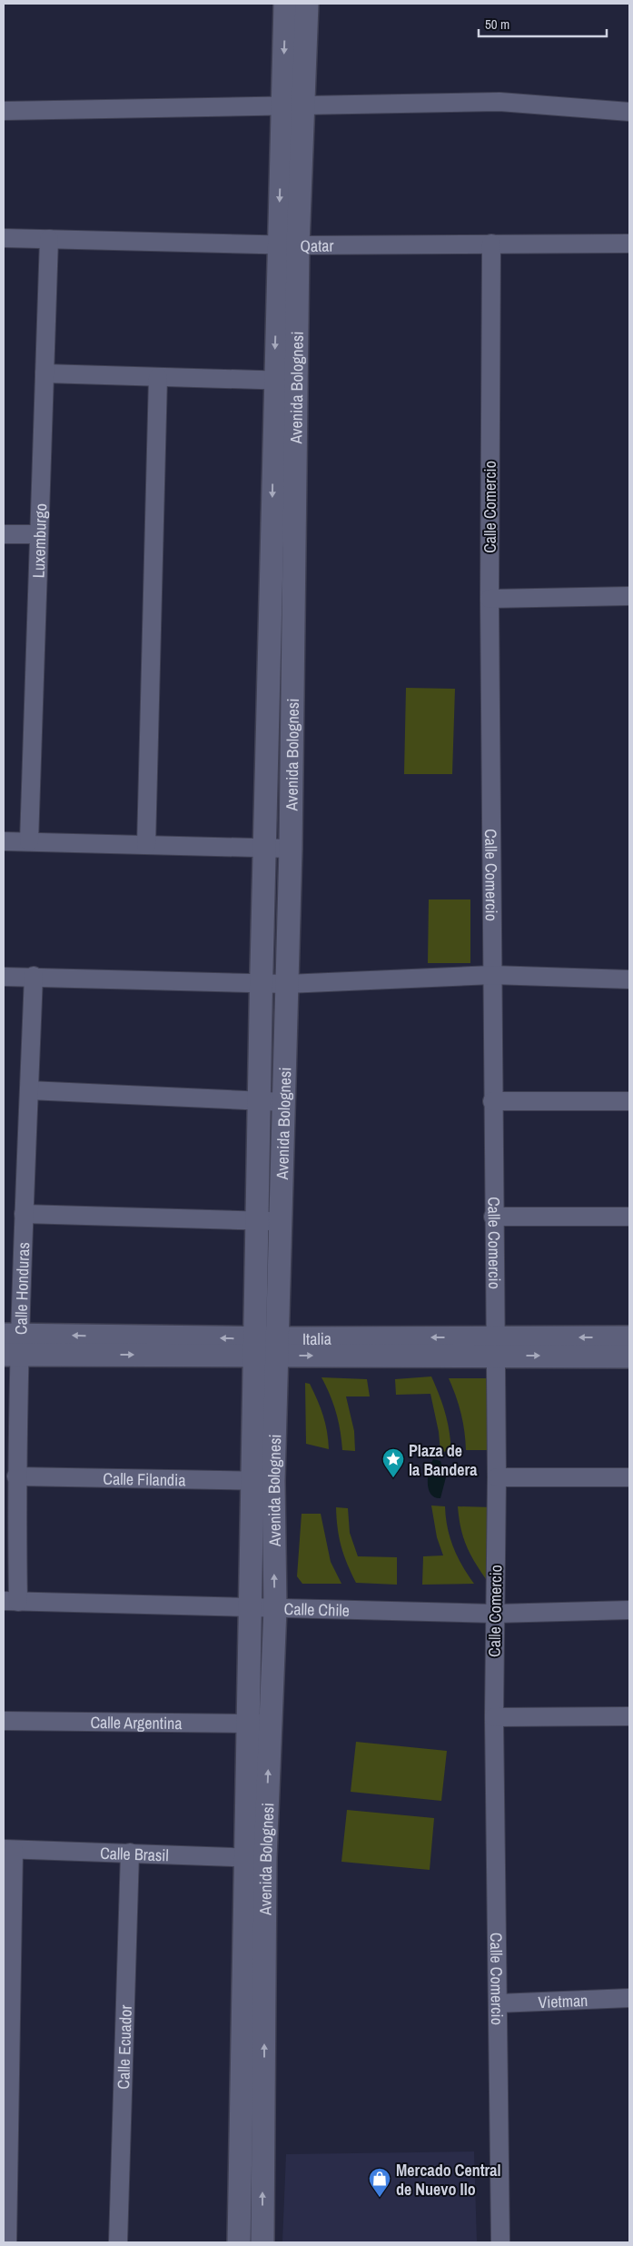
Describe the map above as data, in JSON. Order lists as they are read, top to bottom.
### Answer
{
  "streets": {
    "street": [
      "Qatar",
      "Avenida Bolognesi",
      "Calle Comercio",
      "Luxemburgo",
      "Calle Honduras",
      "Italia",
      "Calle Filandia",
      "Calle Chile",
      "Calle Argentina",
      "Calle Brasil",
      "Vietman",
      "Calle Ecuador"
    ]
  },
  "crossings": [
    ["Qatar", "Avenida Bolognesi"],
    ["Qatar", "Calle Comercio"],
    ["Qatar", "Luxemburgo"],
    ["Avenida Bolognesi", "Italia"],
    ["Avenida Bolognesi", "Calle Filandia"],
    ["Avenida Bolognesi", "Calle Chile"],
    ["Avenida Bolognesi", "Calle Argentina"],
    ["Avenida Bolognesi", "Calle Brasil"],
    ["Calle Comercio", "Italia"],
    ["Calle Comercio", "Calle Chile"],
    ["Calle Comercio", "Vietman"],
    ["Calle Honduras", "Italia"],
    ["Calle Honduras", "Calle Filandia"],
    ["Calle Honduras", "Calle Chile"],
    ["Calle Brasil", "Calle Ecuador"]
  ],
  "places": {
    "place": ["Plaza de la Bandera"],
    "shop": ["Mercado Central de Nuevo Ilo"]
  },
  "scale_bar": "50 m"
}
